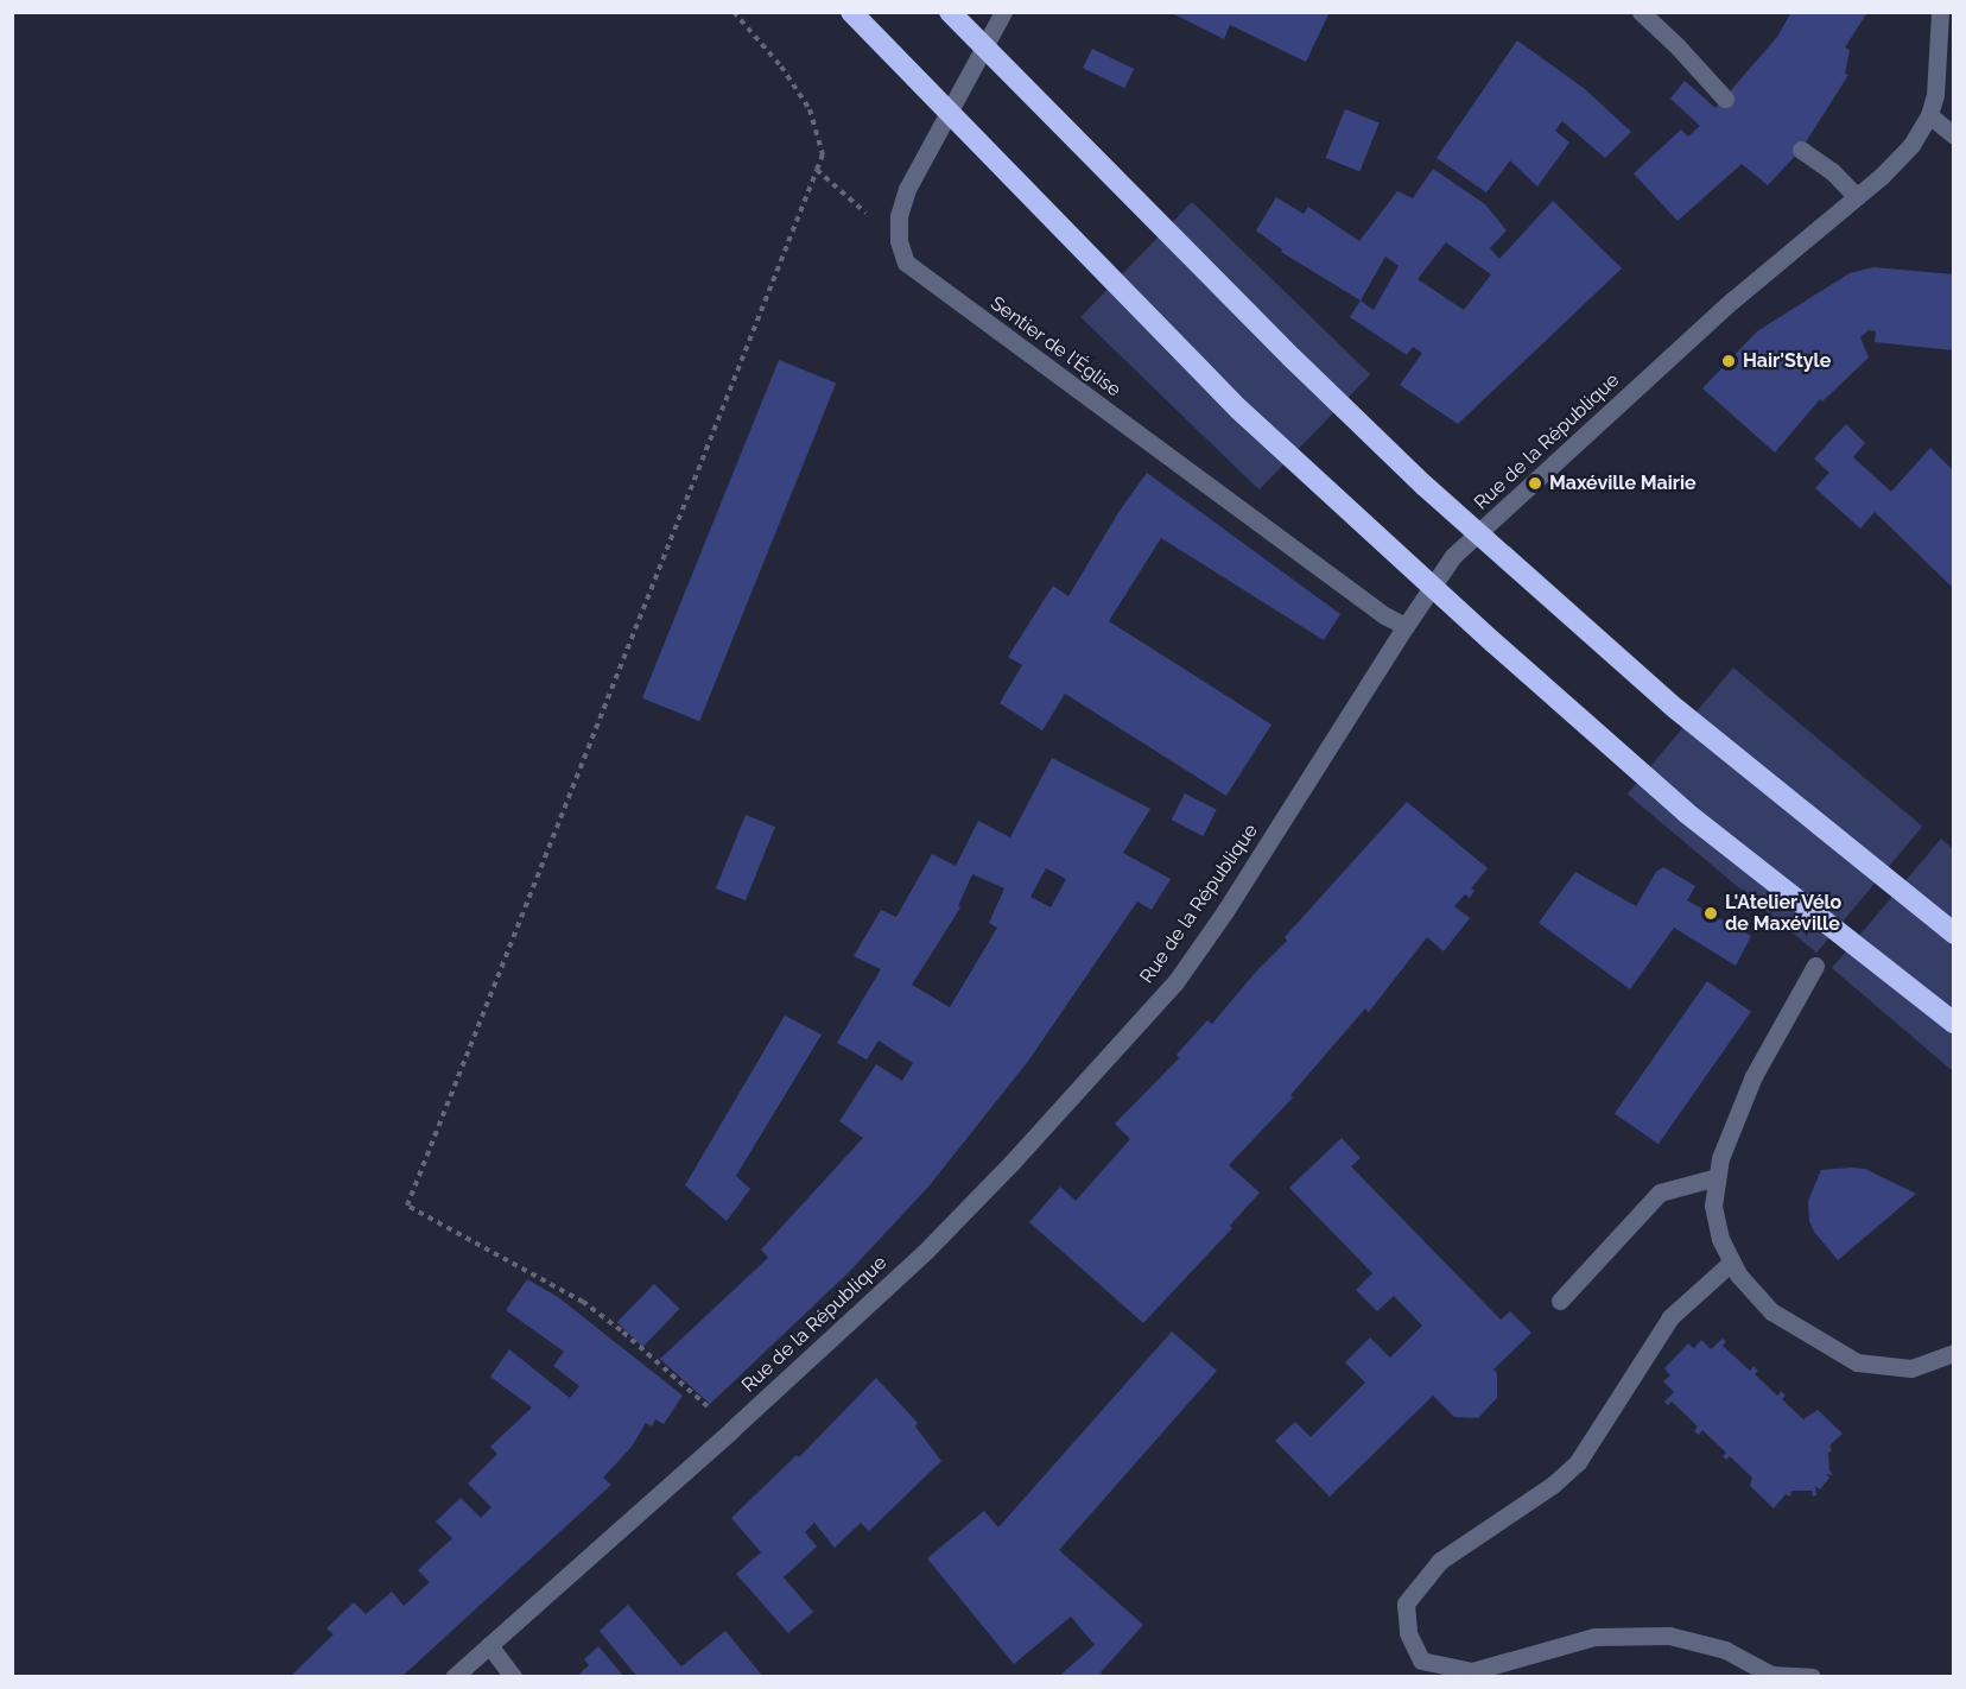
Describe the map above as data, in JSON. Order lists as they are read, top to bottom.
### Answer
{
  "streets": {
    "street": ["Sentier de l'Église", "Rue de la République"]
  },
  "crossings": [
    ["Sentier de l'Église", "Rue de la République"]
  ],
  "places": ["Hair'Style", "Maxéville Mairie", "L'Atelier Vélo de Maxéville"]
}
